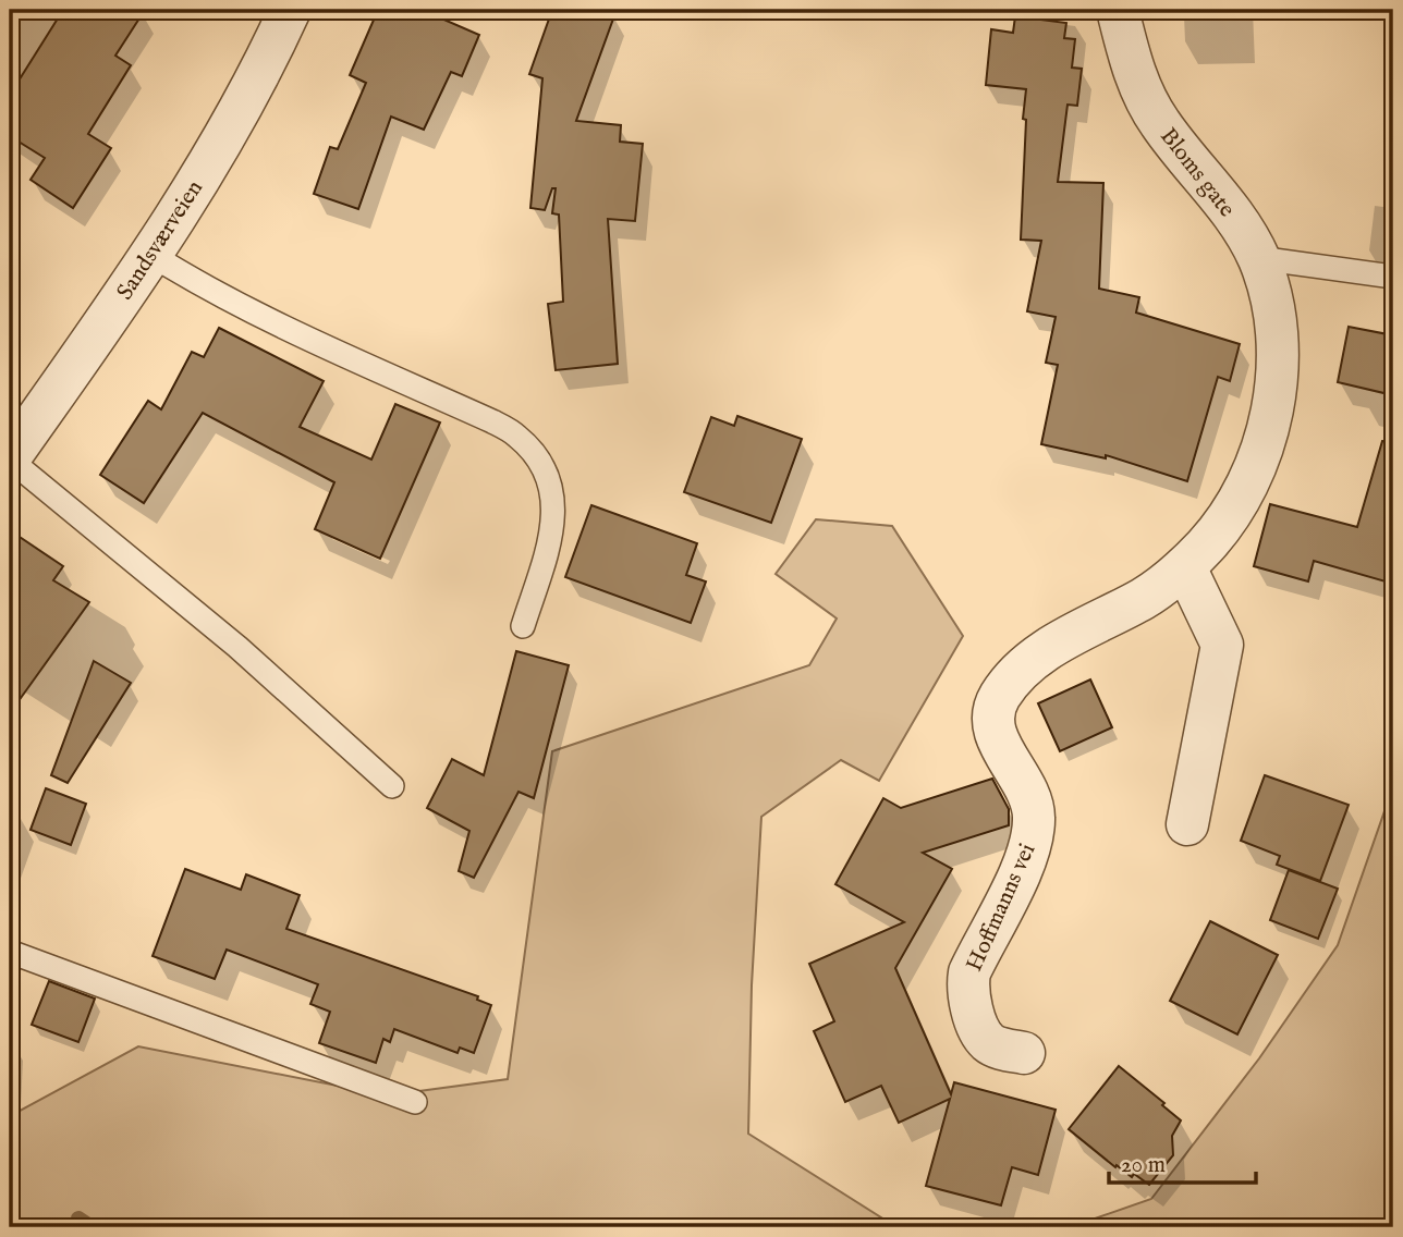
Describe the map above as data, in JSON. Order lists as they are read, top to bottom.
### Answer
{
  "streets": {
    "street": ["Bloms gate", "Sandsværveien", "Hoffmanns vei"]
  },
  "crossings": [
    ["Bloms gate", "Hoffmanns vei"]
  ],
  "scale_bar": "20 m"
}
